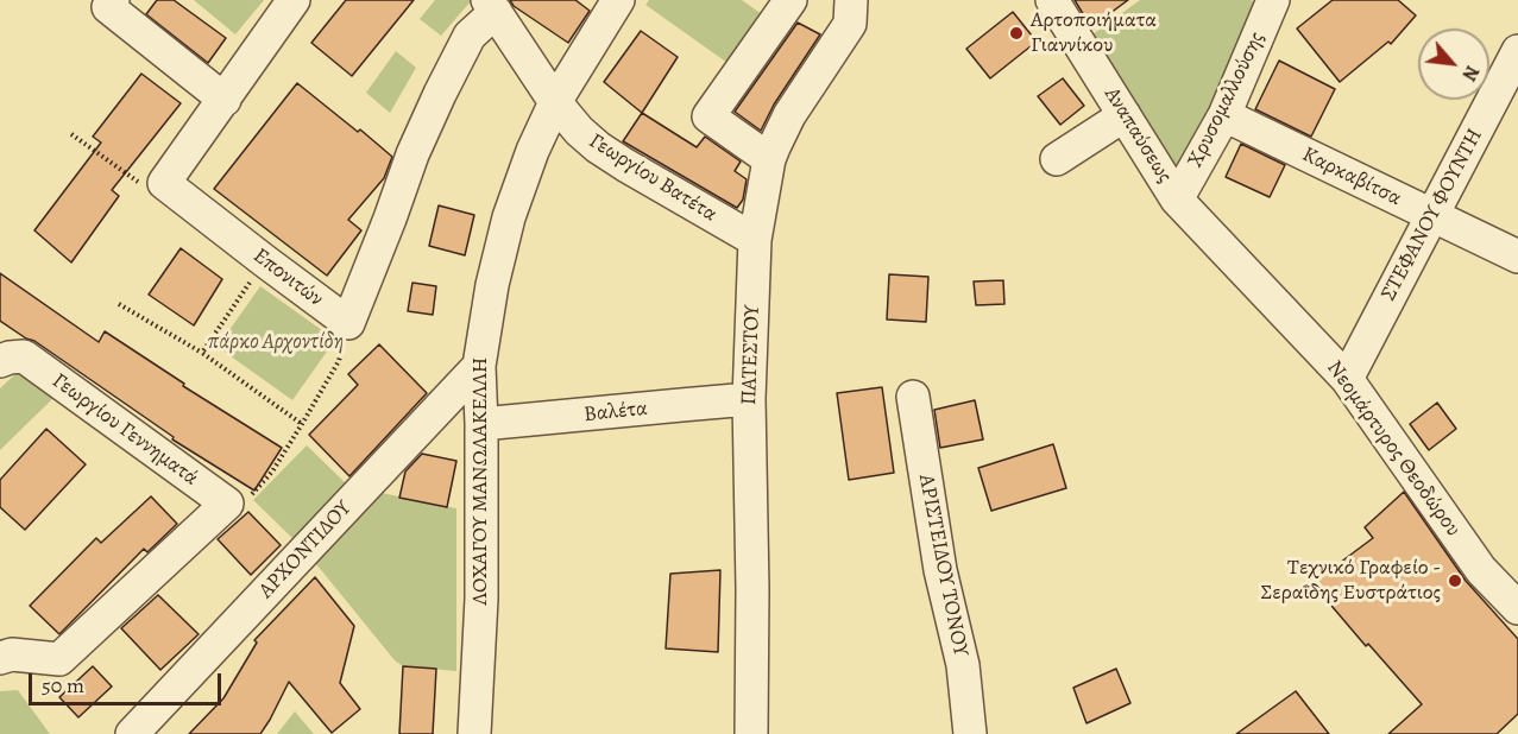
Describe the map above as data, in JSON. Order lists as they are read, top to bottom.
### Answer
{
  "streets": {
    "street": [
      "Χρυσομαλλούσης",
      "Αναπαύσεως",
      "Καρκαβίτσα",
      "Γεωργίου Βατέτα",
      "ΣΤΕΦΑΝΟΥ ΦΟΥΝΤΗ",
      "Επονιτών",
      "ΠΑΤΕΣΤΟΥ",
      "Βαλέτα",
      "Γεωργίου Γεννηματά",
      "Νεομάρτυρος Θεοδώρου",
      "ΛΟΧΑΓΟΥ ΜΑΝΩΛΑΚΕΛΛΗ",
      "ΑΡΧΟΝΤΙΔΟΥ",
      "ΑΡΙΣΤΕΙΔΟΥ ΤΟΝΟΥ"
    ]
  },
  "crossings": [
    ["Χρυσομαλλούσης", "Αναπαύσεως"],
    ["Χρυσομαλλούσης", "Καρκαβίτσα"],
    ["Χρυσομαλλούσης", "Νεομάρτυρος Θεοδώρου"],
    ["Αναπαύσεως", "Νεομάρτυρος Θεοδώρου"],
    ["Καρκαβίτσα", "ΣΤΕΦΑΝΟΥ ΦΟΥΝΤΗ"],
    ["Γεωργίου Βατέτα", "Επονιτών"],
    ["Γεωργίου Βατέτα", "ΠΑΤΕΣΤΟΥ"],
    ["Γεωργίου Βατέτα", "ΛΟΧΑΓΟΥ ΜΑΝΩΛΑΚΕΛΛΗ"],
    ["ΣΤΕΦΑΝΟΥ ΦΟΥΝΤΗ", "Νεομάρτυρος Θεοδώρου"],
    ["ΠΑΤΕΣΤΟΥ", "Βαλέτα"],
    ["Βαλέτα", "ΛΟΧΑΓΟΥ ΜΑΝΩΛΑΚΕΛΛΗ"],
    ["ΛΟΧΑΓΟΥ ΜΑΝΩΛΑΚΕΛΛΗ", "ΑΡΧΟΝΤΙΔΟΥ"]
  ],
  "parks": ["πάρκο Αρχοντίδη"],
  "places": ["Αρτοποιήματα Γιαννίκου", "Τεχνικό Γραφείο - Σεραΐδης Ευστράτιος"],
  "scale_bar": "50 m",
  "north": "bottom right"
}
